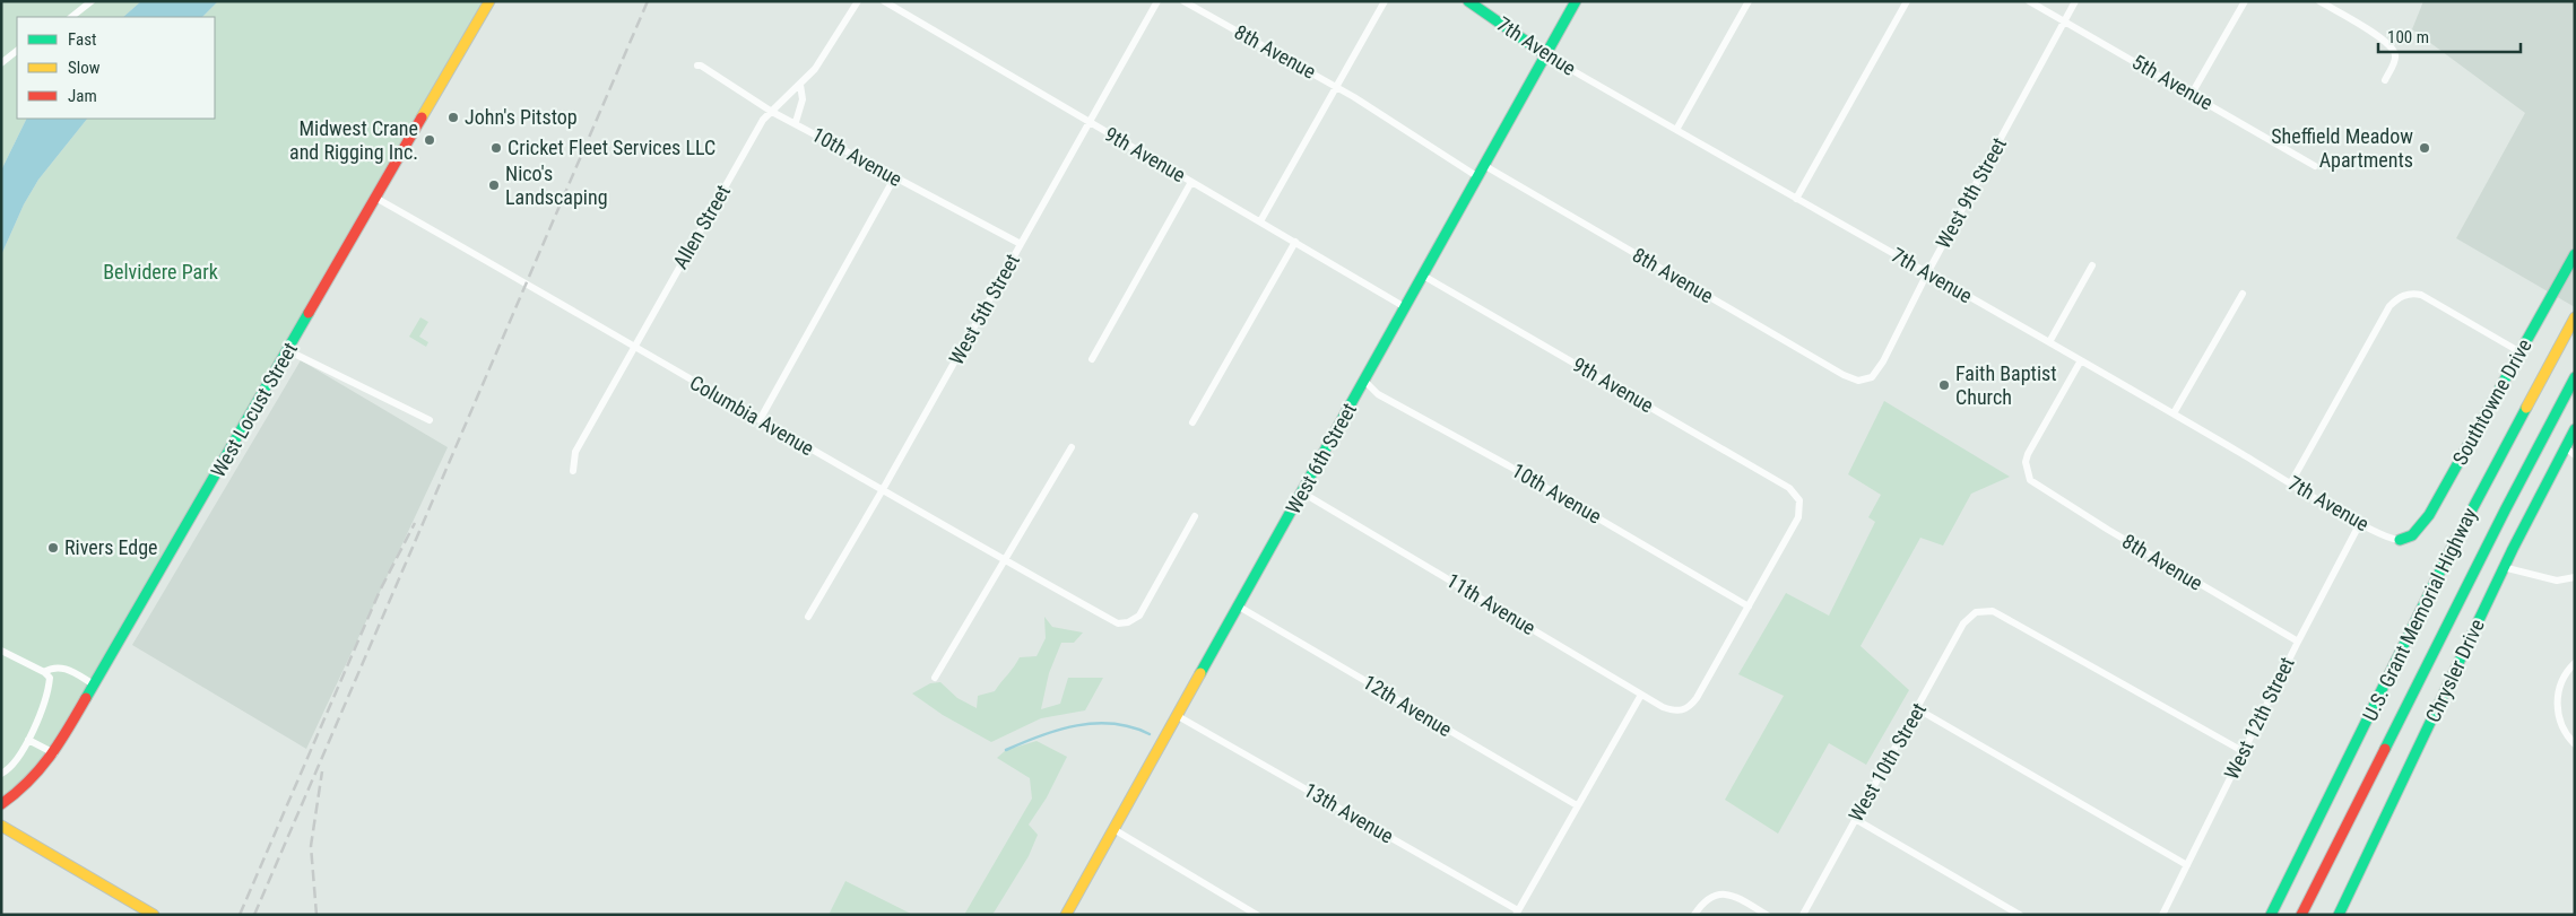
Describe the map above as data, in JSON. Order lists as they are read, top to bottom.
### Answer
{
  "streets": {
    "street": [
      "7th Avenue",
      "8th Avenue",
      "5th Avenue",
      "9th Avenue",
      "10th Avenue",
      "West 9th Street",
      "Allen Street",
      "West 5th Street",
      "Southtowne Drive",
      "West Locust Street",
      "Columbia Avenue",
      "West 6th Street",
      "11th Avenue",
      "U.S. Grant Memorial Highway",
      "Chrysler Drive",
      "12th Avenue",
      "West 12th Street",
      "West 10th Street",
      "13th Avenue"
    ]
  },
  "crossings": [
    ["7th Avenue", "8th Avenue"],
    ["7th Avenue", "West 9th Street"],
    ["7th Avenue", "Southtowne Drive"],
    ["7th Avenue", "West 6th Street"],
    ["7th Avenue", "West 12th Street"],
    ["8th Avenue", "West 9th Street"],
    ["8th Avenue", "West 6th Street"],
    ["8th Avenue", "West 12th Street"],
    ["5th Avenue", "West 9th Street"],
    ["9th Avenue", "10th Avenue"],
    ["9th Avenue", "West 5th Street"],
    ["9th Avenue", "West 6th Street"],
    ["9th Avenue", "11th Avenue"],
    ["10th Avenue", "Allen Street"],
    ["10th Avenue", "West 5th Street"],
    ["10th Avenue", "West 6th Street"],
    ["10th Avenue", "11th Avenue"],
    ["Allen Street", "Columbia Avenue"],
    ["West 5th Street", "Columbia Avenue"],
    ["West Locust Street", "Columbia Avenue"],
    ["West 6th Street", "11th Avenue"],
    ["West 6th Street", "12th Avenue"],
    ["West 6th Street", "13th Avenue"],
    ["West 12th Street", "West 10th Street"]
  ],
  "parks": ["Belvidere Park"],
  "places": [
    "John's Pitstop",
    "Midwest Crane and Rigging Inc.",
    "Cricket Fleet Services LLC",
    "Sheffield Meadow Apartments",
    "Nico's Landscaping",
    "Faith Baptist Church",
    "Rivers Edge"
  ],
  "legend": ["Fast", "Slow", "Jam"],
  "scale_bar": "100 m"
}
